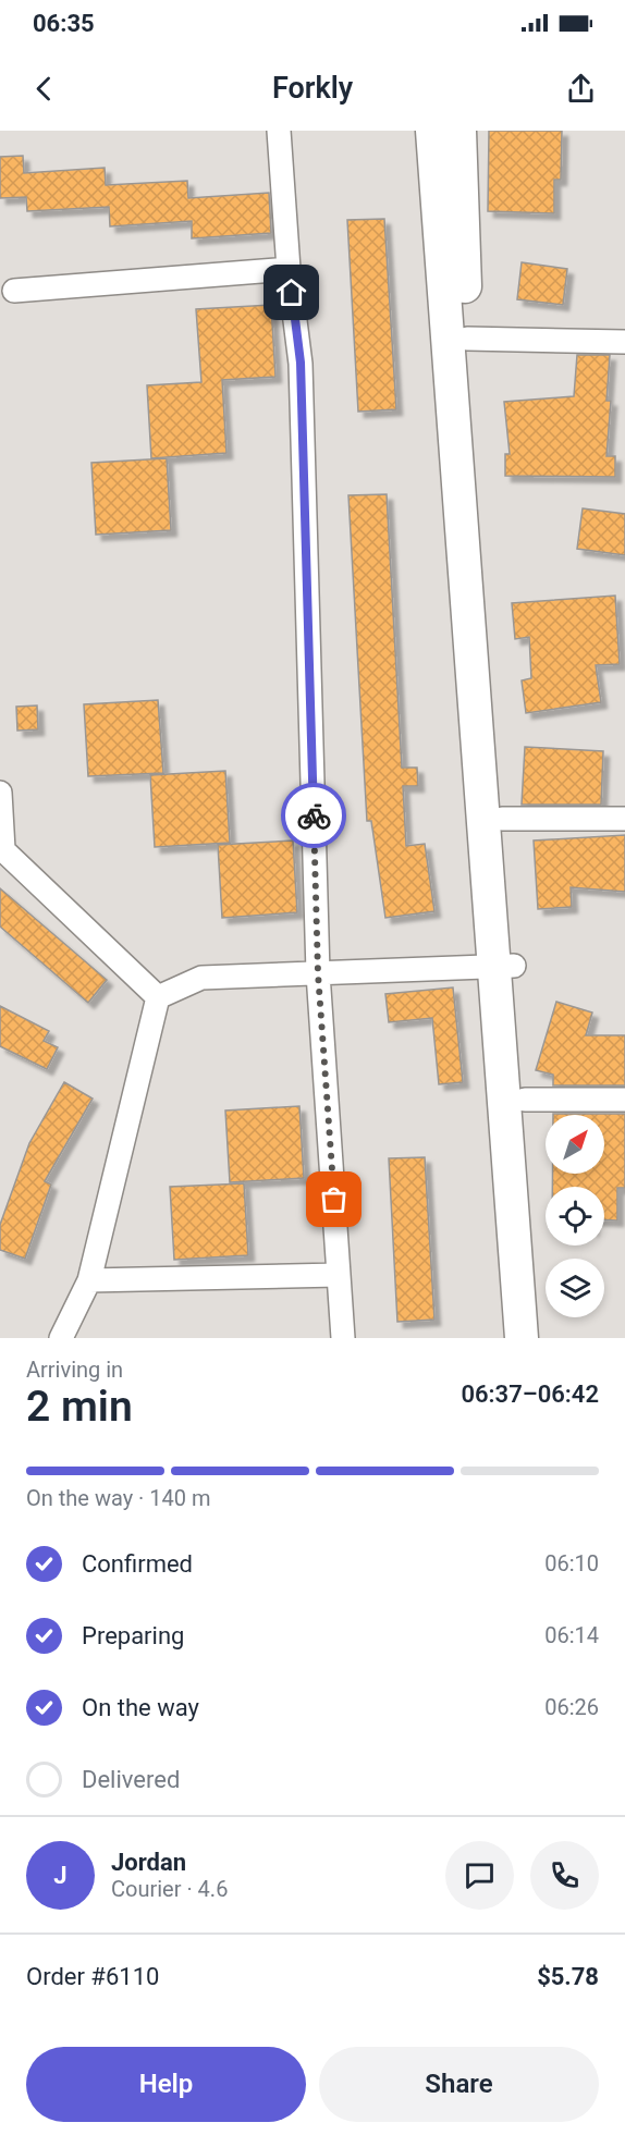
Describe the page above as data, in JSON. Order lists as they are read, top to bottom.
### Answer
{
  "north": "top right",
  "page": {
    "status": "06:35",
    "header": "Forkly",
    "heading": ["2 min", "Arriving in", "06:37–06:42"],
    "panel": [
      "Jordan",
      "Courier · 4.6",
      "Order #6110",
      "$5.78"
    ],
    "bar": "On the way · 140 m",
    "list": [
      ["Confirmed", "06:10"],
      ["Preparing", "06:14"],
      ["On the way", "06:26"],
      "Delivered"
    ],
    "round": "J",
    "buttons": ["Help", "Share"]
  }
}
